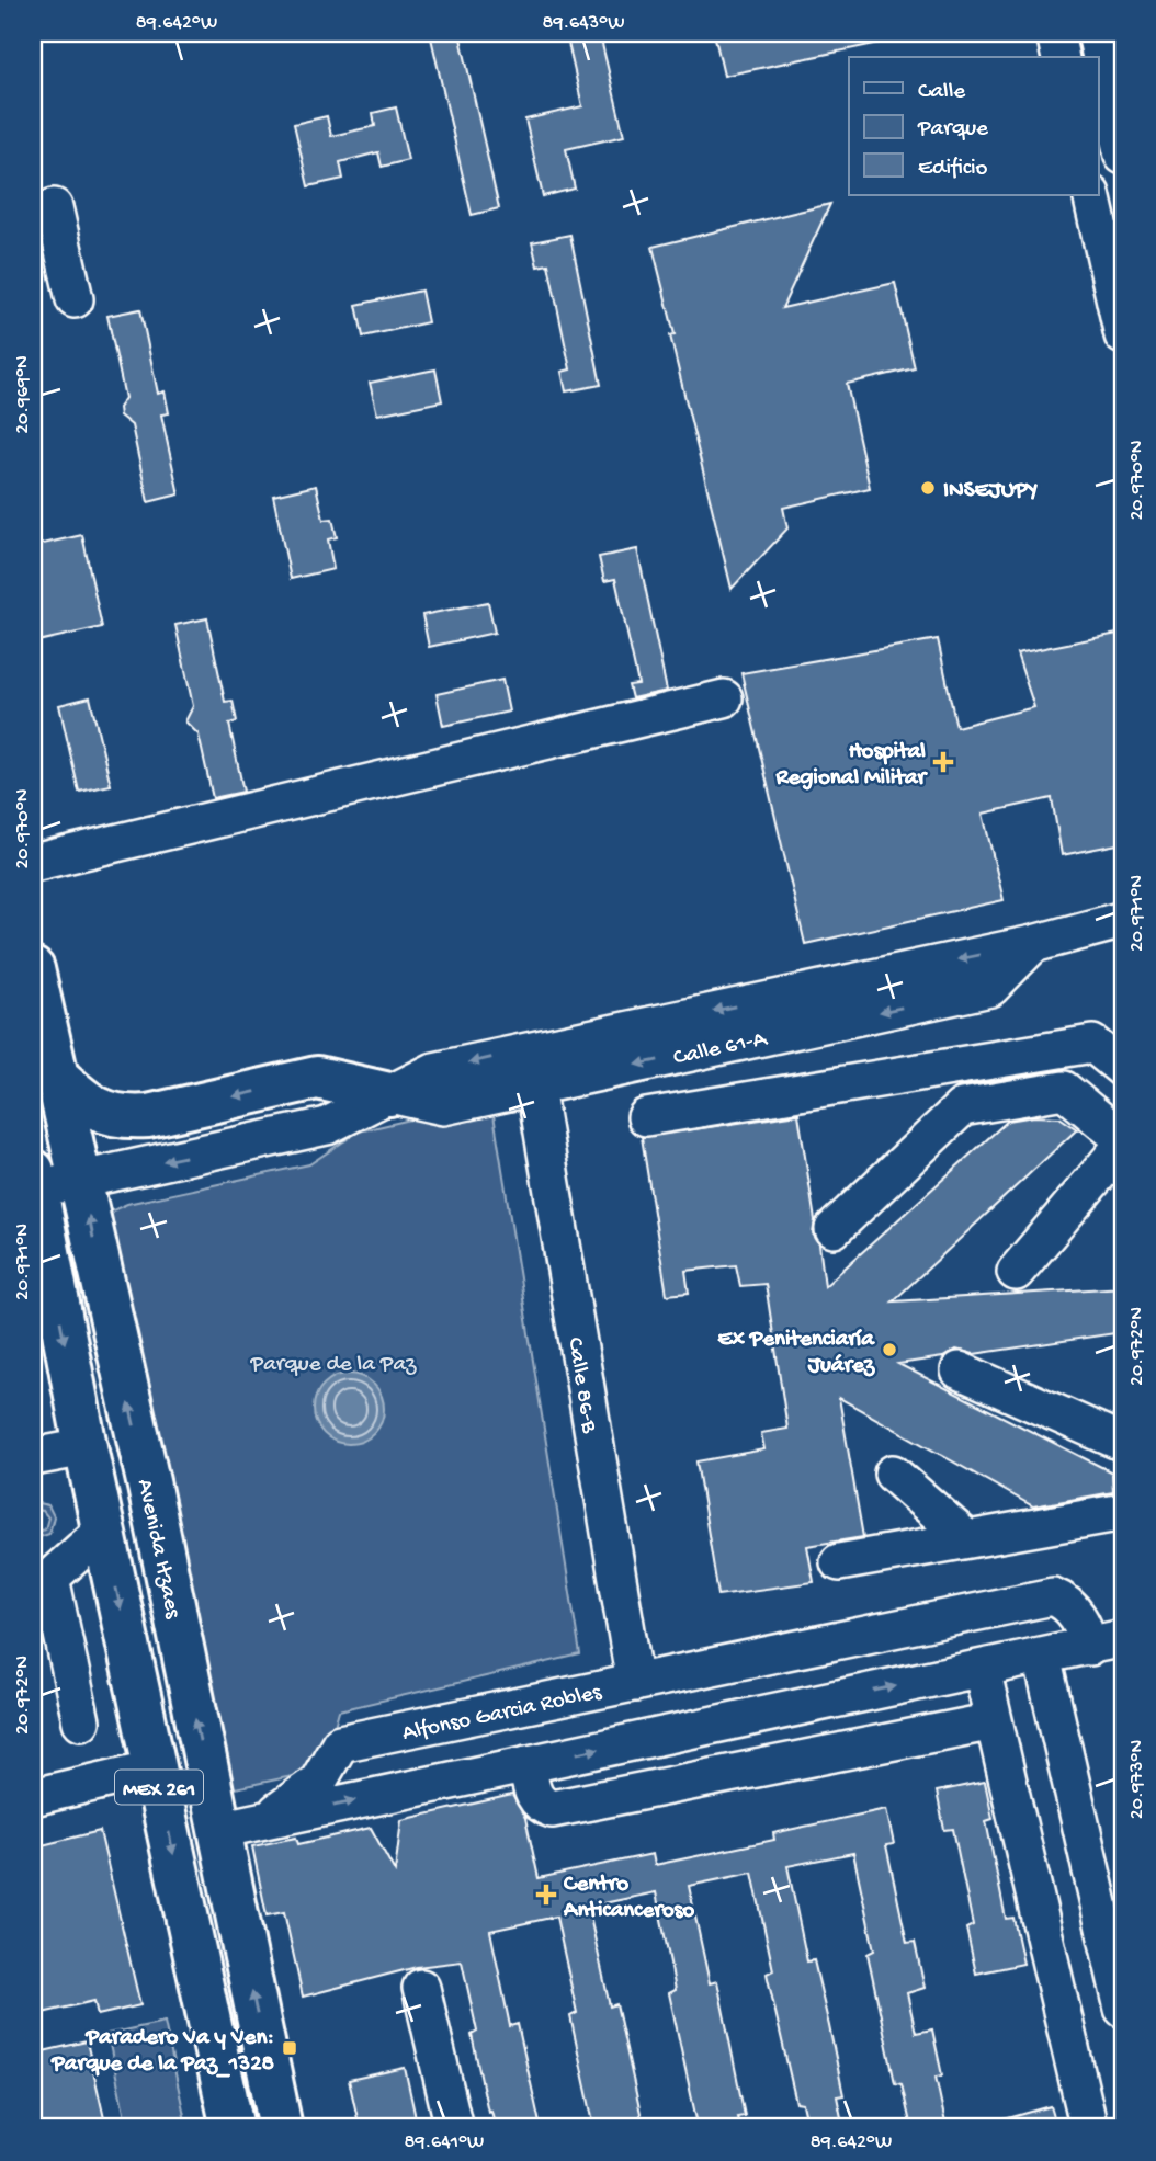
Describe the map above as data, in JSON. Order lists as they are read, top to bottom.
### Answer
{
  "streets": {
    "main road": ["Avenida Itzaes", "MEX 261"],
    "street": ["Calle 61-A", "Calle 86-B", "Alfonso Garcia Robles"]
  },
  "crossings": [
    ["Calle 61-A", "Calle 86-B"],
    ["Calle 61-A", "Avenida Itzaes"],
    ["Calle 61-A", "MEX 261"],
    ["Calle 86-B", "Alfonso Garcia Robles"],
    ["Avenida Itzaes", "Alfonso Garcia Robles"]
  ],
  "parks": ["Parque de la Paz"],
  "places": {
    "other": ["INSEJUPY", "Ex Penitenciaría Juárez"],
    "health": ["Hospital Regional Militar", "Centro Anticanceroso"],
    "transit": ["Paradero Va y Ven: Parque de la Paz_1328"]
  },
  "legend": ["Calle", "Parque", "Edificio"],
  "coordinates": [
    "89.642°W",
    "89.643°W",
    "20.969°N",
    "20.970°N",
    "20.971°N",
    "20.972°N",
    "20.973°N",
    "89.641°W"
  ]
}
